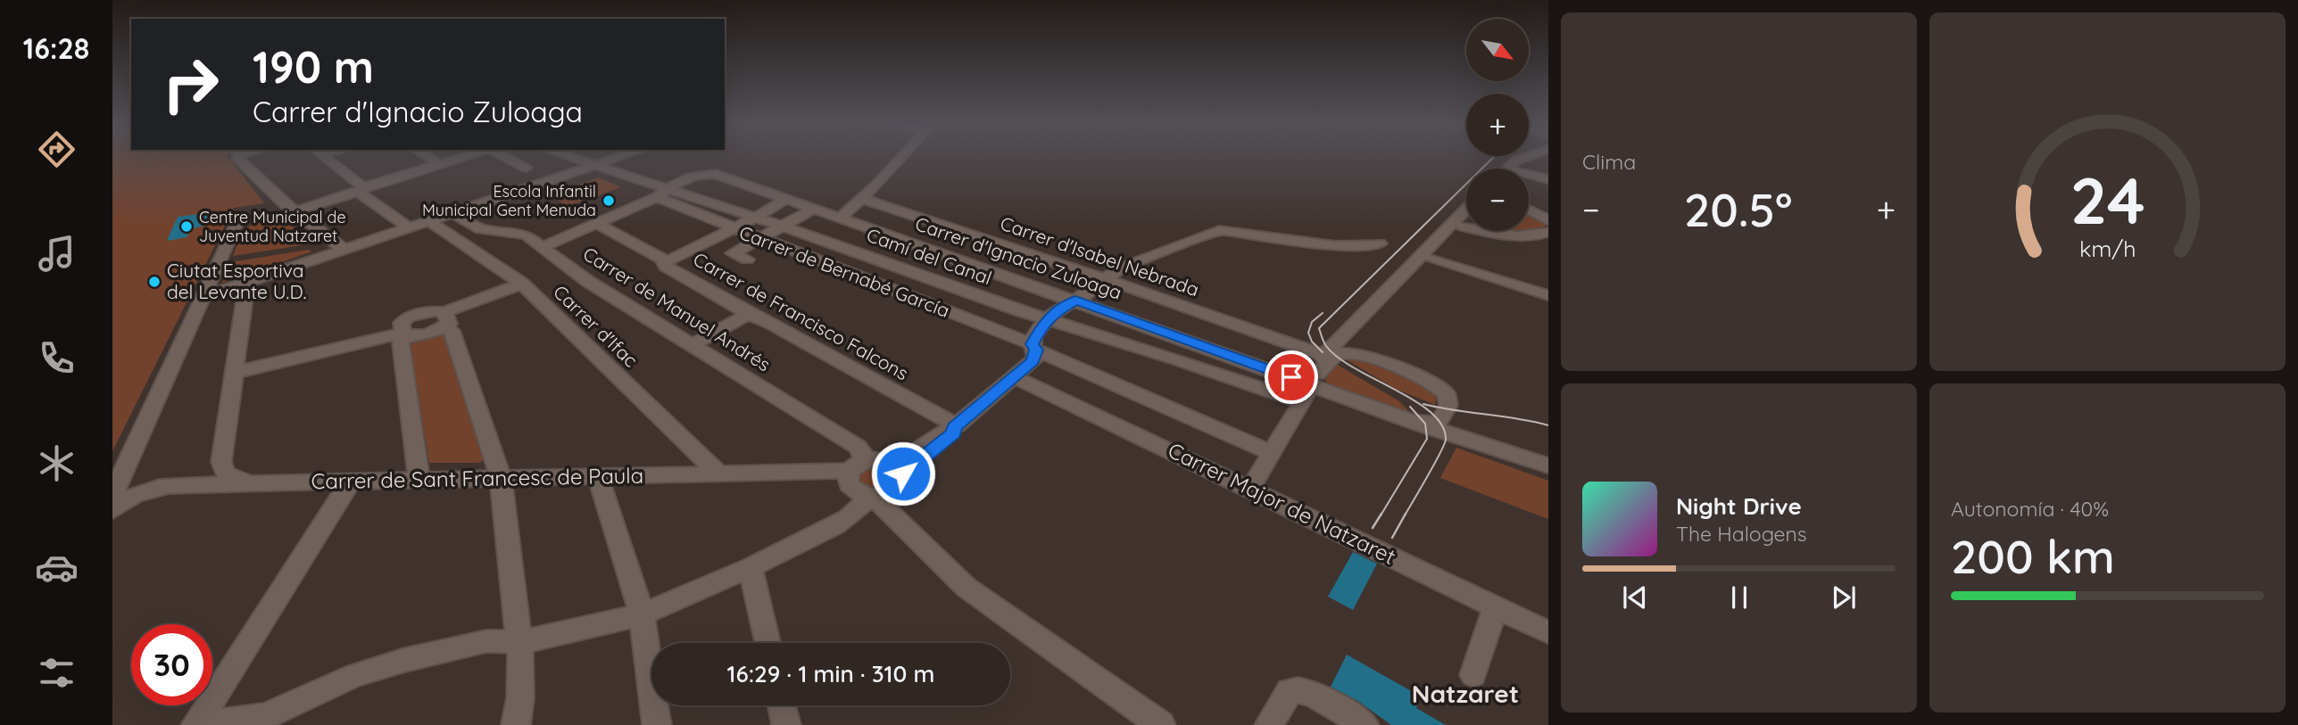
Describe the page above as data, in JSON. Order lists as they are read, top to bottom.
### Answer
{
  "streets": {
    "street": [
      "Camí del Canal",
      "Carrer d'Isabel Nebrada",
      "Carrer d'Ignacio Zuloaga",
      "Carrer de Bernabé García",
      "Carrer de Manuel Andrés",
      "Carrer de Francisco Falcons",
      "Carrer d'Ifac",
      "Carrer de Sant Francesc de Paula",
      "Carrer Major de Natzaret"
    ]
  },
  "crossings": [
    ["Camí del Canal", "Carrer d'Ignacio Zuloaga"],
    ["Camí del Canal", "Carrer de Bernabé García"],
    ["Carrer d'Ignacio Zuloaga", "Carrer de Bernabé García"],
    ["Carrer de Manuel Andrés", "Carrer de Sant Francesc de Paula"],
    ["Carrer d'Ifac", "Carrer de Sant Francesc de Paula"]
  ],
  "districts": ["Natzaret"],
  "places": ["Escola Infantil Municipal Gent Menuda", "Centre Municipal de Juventud Natzaret", "Ciutat Esportiva del Levante U.D."],
  "north": "bottom right",
  "page": {
    "tabs": "16:28",
    "tile": [
      "Clima",
      ["Autonomía · 40%", "200 km"]
    ],
    "map_buttons": ["+", "−"],
    "turn": ["190 m", "Carrer d'Ignacio Zuloaga"],
    "heat": ["−", "20.5°", "+"],
    "song": ["Night Drive", "The Halogens"],
    "limit": "30",
    "trip": "16:29 · 1 min · 310 m",
    "gauge": ["24", "km/h"]
  }
}
